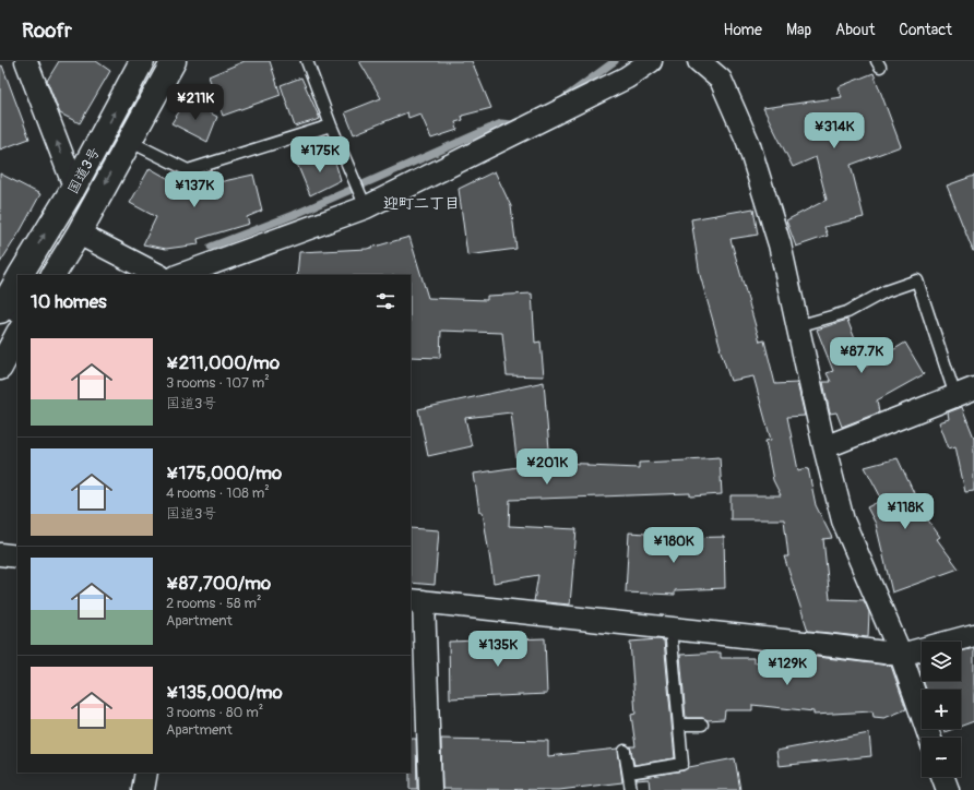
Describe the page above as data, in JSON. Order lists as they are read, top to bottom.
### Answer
{
  "streets": {
    "highway": ["国道3号"]
  },
  "districts": ["迎町二丁目"],
  "page": {
    "header": "Roofr",
    "nav": [
      "Home",
      "Map",
      "About",
      "Contact"
    ],
    "price": [
      "¥211K",
      "¥314K",
      "¥175K",
      "¥137K",
      "¥87.7K",
      "¥201K",
      "¥118K",
      "¥180K",
      "¥135K",
      "¥129K"
    ],
    "heading": "10 homes",
    "list": [
      {
        "name": "¥211,000/mo",
        "note": "3 rooms · 107 m² · 国道3号"
      },
      {
        "name": "¥175,000/mo",
        "note": "4 rooms · 108 m² · 国道3号"
      },
      {
        "name": "¥87,700/mo",
        "note": "2 rooms · 58 m² · Apartment"
      },
      {
        "name": "¥135,000/mo",
        "note": "3 rooms · 80 m² · Apartment"
      }
    ],
    "map_buttons": ["+", "−"]
  }
}
